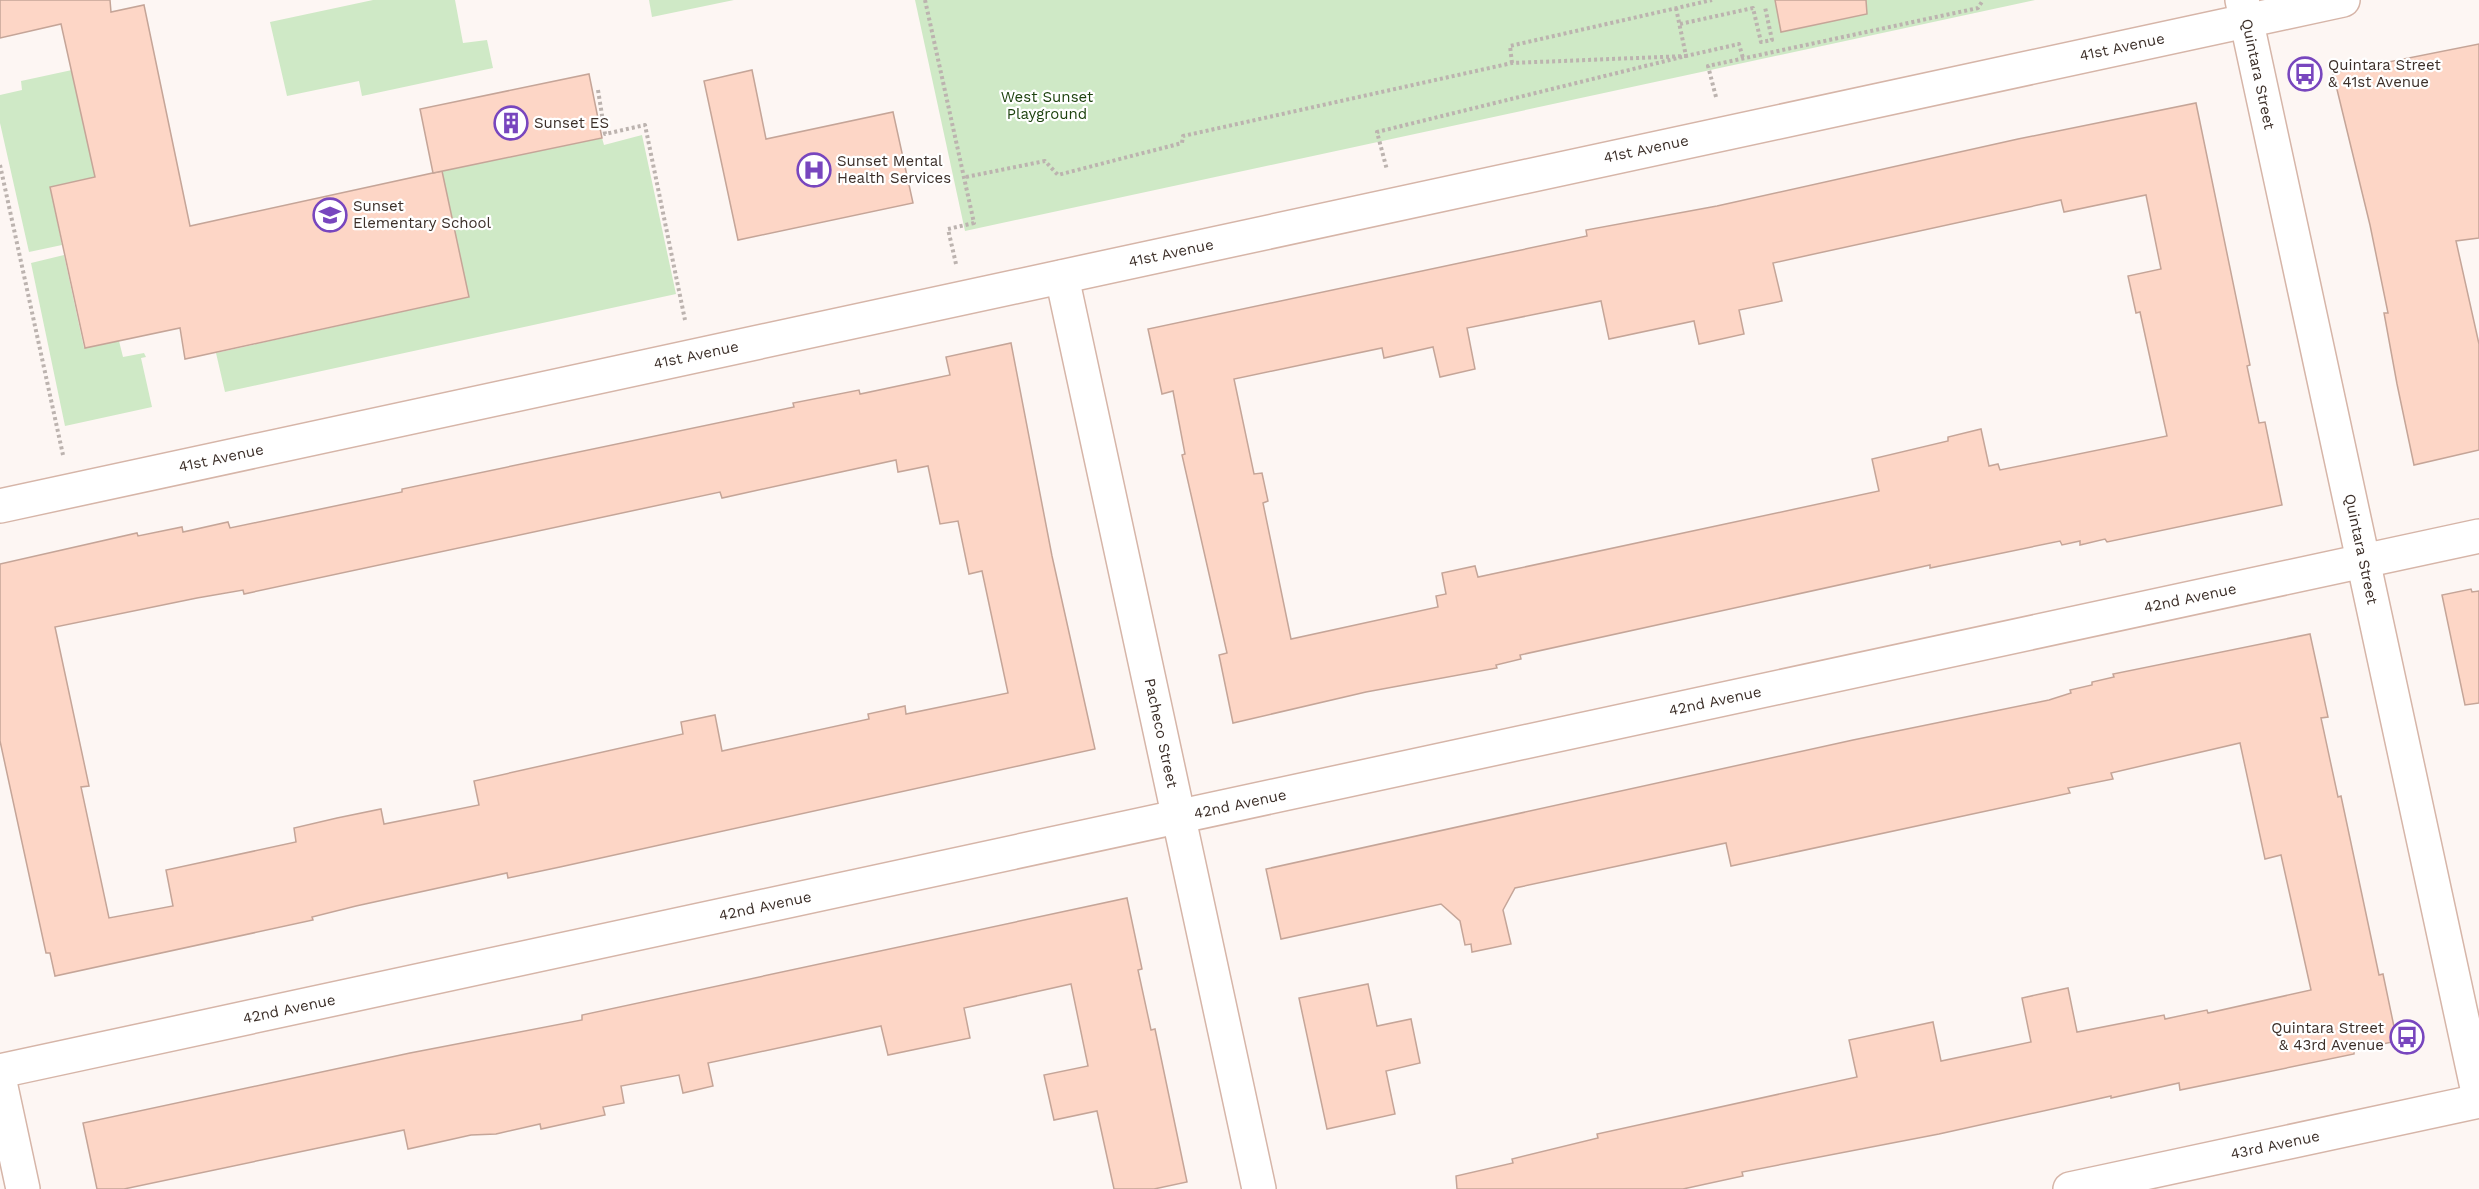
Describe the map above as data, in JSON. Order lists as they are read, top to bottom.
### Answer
{
  "streets": {
    "street": [
      "41st Avenue",
      "Quintara Street",
      "42nd Avenue",
      "Pacheco Street",
      "43rd Avenue"
    ]
  },
  "crossings": [
    ["41st Avenue", "Quintara Street"],
    ["41st Avenue", "Pacheco Street"],
    ["Quintara Street", "42nd Avenue"],
    ["Quintara Street", "43rd Avenue"],
    ["42nd Avenue", "Pacheco Street"]
  ],
  "parks": ["West Sunset Playground"],
  "places": {
    "bus stop": ["Quintara Street & 41st Avenue", "Quintara Street & 43rd Avenue"],
    "building": ["Sunset ES"],
    "hospital": ["Sunset Mental Health Services"],
    "school or university": ["Sunset Elementary School"]
  }
}
